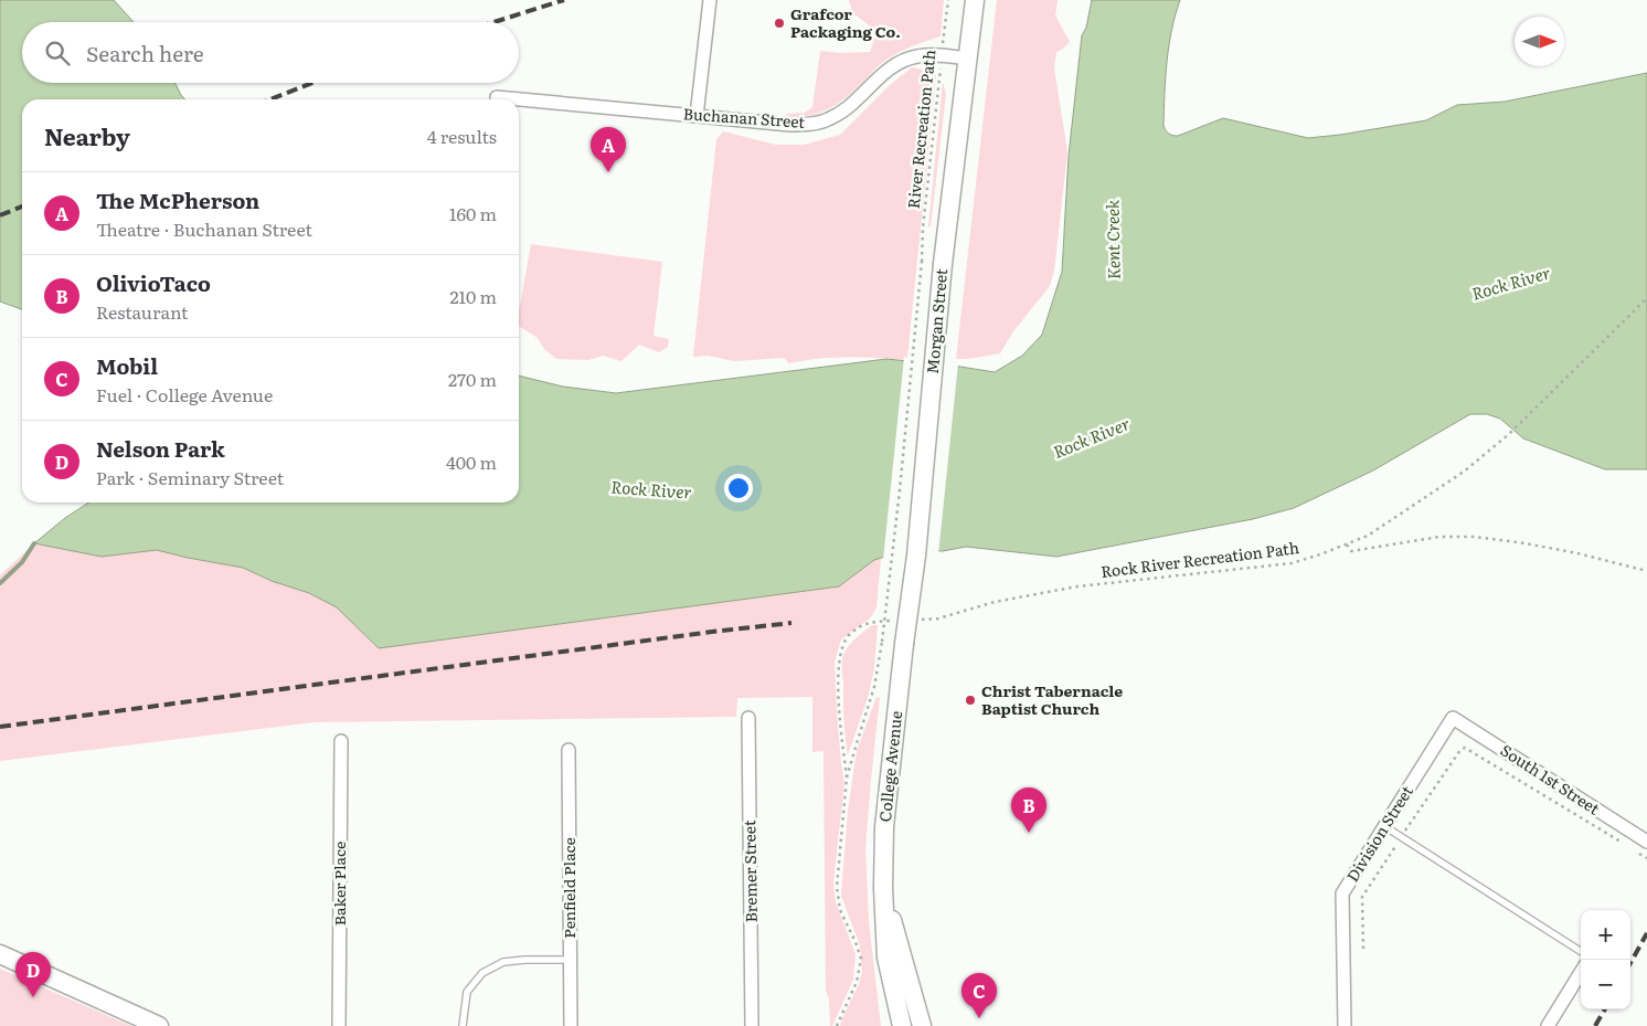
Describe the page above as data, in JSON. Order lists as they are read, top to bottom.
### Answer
{
  "streets": {
    "main road": ["Morgan Street", "College Avenue"],
    "street": [
      "Buchanan Street",
      "South 1st Street",
      "Division Street",
      "Bremer Street",
      "Baker Place",
      "Penfield Place"
    ],
    "path": ["River Recreation Path", "Rock River Recreation Path"]
  },
  "crossings": [
    ["Buchanan Street", "River Recreation Path"],
    ["Buchanan Street", "Morgan Street"],
    ["Morgan Street", "College Avenue"],
    ["South 1st Street", "Division Street"]
  ],
  "water": ["Kent Creek", "Rock River"],
  "places": ["Grafcor Packaging Co.", "Christ Tabernacle Baptist Church"],
  "north": "right",
  "page": {
    "search": "Search here",
    "heading": ["Nearby", "4 results"],
    "pins": [
      "A",
      "B",
      "D",
      "C"
    ],
    "list": [
      {
        "mark": "A",
        "name": "The McPherson",
        "note": "Theatre · Buchanan Street",
        "value": "160 m"
      },
      {
        "mark": "B",
        "name": "OlivioTaco",
        "note": "Restaurant",
        "value": "210 m"
      },
      {
        "mark": "C",
        "name": "Mobil",
        "note": "Fuel · College Avenue",
        "value": "270 m"
      },
      {
        "mark": "D",
        "name": "Nelson Park",
        "note": "Park · Seminary Street",
        "value": "400 m"
      }
    ],
    "map_buttons": ["+", "−"]
  }
}
